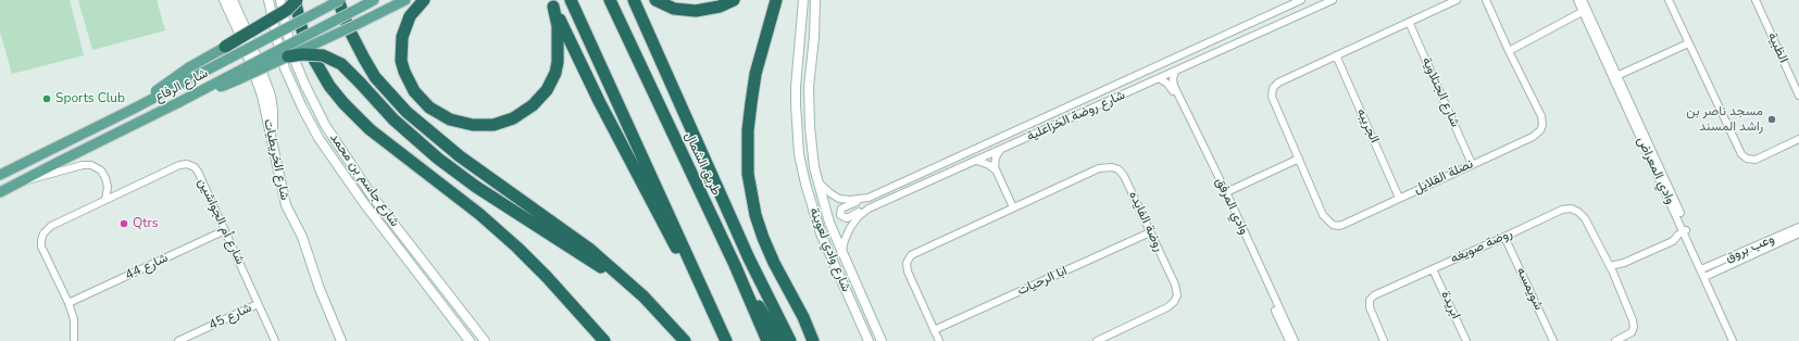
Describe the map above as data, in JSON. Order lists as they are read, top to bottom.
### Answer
{
  "streets": {
    "highway": ["طريق الشمال"],
    "main road": [
      "شارع الرفاع",
      "شارع الخريطيات",
      "شارع جاسم بن محمد",
      "شارع وادي لعوينة"
    ],
    "street": [
      "الظبية",
      "شارع الجتلاوية",
      "شارع روضة الخزاعلية",
      "الجريبه",
      "وادي المعراض",
      "نصلة القلايل",
      "وادي المرفق",
      "شارع أم الجواشين",
      "روضة الفايده",
      "روضة صويغه",
      "وعب بروق",
      "شارع 44",
      "ابا الرحيات",
      "شويمسه",
      "ابريدة",
      "شارع 45"
    ]
  },
  "crossings": [
    ["شارع الجتلاوية", "نصلة القلايل"],
    ["شارع روضة الخزاعلية", "وادي المرفق"],
    ["شارع روضة الخزاعلية", "شارع وادي لعوينة"],
    ["الجريبه", "نصلة القلايل"],
    ["وادي المعراض", "وعب بروق"],
    ["شارع أم الجواشين", "شارع 44"],
    ["شارع أم الجواشين", "شارع 45"],
    ["روضة الفايده", "ابا الرحيات"],
    ["روضة صويغه", "شويمسه"],
    ["روضة صويغه", "ابريدة"]
  ],
  "places": ["Sports Club", "مسجد ناصر بن راشد المسند", "Qtrs"]
}
